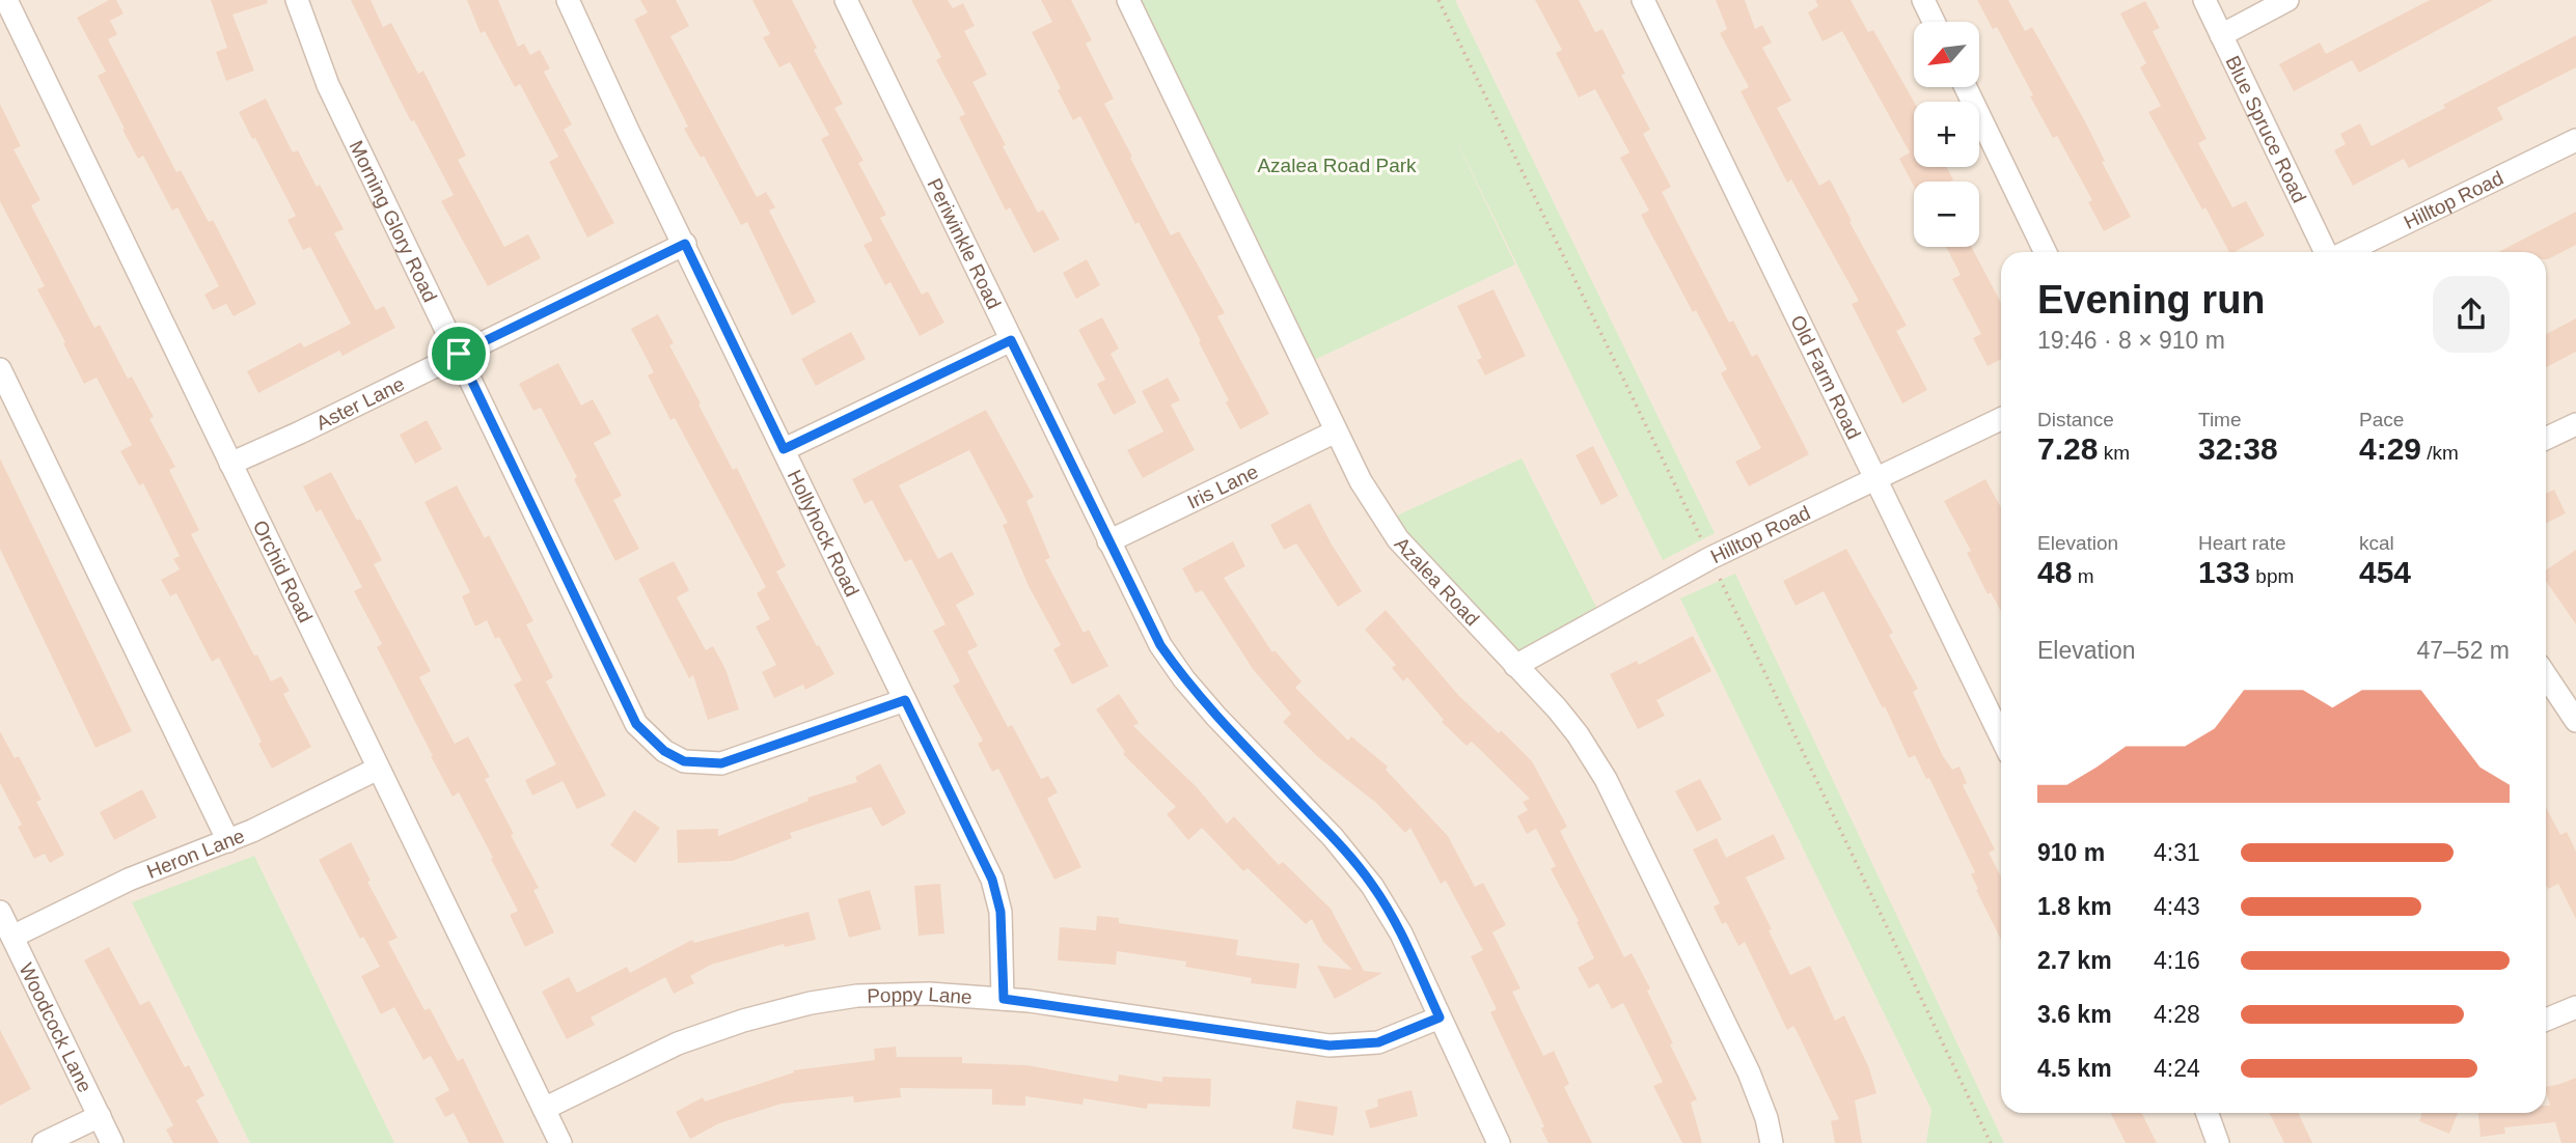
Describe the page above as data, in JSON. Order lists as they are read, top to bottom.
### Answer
{
  "streets": {
    "street": [
      "Blue Spruce Road",
      "Hilltop Road",
      "Morning Glory Road",
      "Periwinkle Road",
      "Old Farm Road",
      "Aster Lane",
      "Iris Lane",
      "Hollyhock Road",
      "Orchid Road",
      "Azalea Road",
      "Heron Lane",
      "Poppy Lane",
      "Woodcock Lane"
    ]
  },
  "crossings": [
    ["Hilltop Road", "Old Farm Road"],
    ["Hilltop Road", "Azalea Road"],
    ["Morning Glory Road", "Aster Lane"],
    ["Morning Glory Road", "Hollyhock Road"],
    ["Periwinkle Road", "Iris Lane"],
    ["Periwinkle Road", "Poppy Lane"],
    ["Aster Lane", "Hollyhock Road"],
    ["Aster Lane", "Orchid Road"],
    ["Iris Lane", "Azalea Road"],
    ["Hollyhock Road", "Poppy Lane"],
    ["Orchid Road", "Heron Lane"],
    ["Orchid Road", "Poppy Lane"],
    ["Heron Lane", "Woodcock Lane"]
  ],
  "parks": ["Azalea Road Park"],
  "north": "bottom left",
  "page": {
    "map_buttons": ["+", "−"],
    "heading": ["Evening run", "19:46 · 8 × 910 m"],
    "stats": [
      ["Distance", "7.28 km"],
      ["Time", "32:38"],
      ["Pace", "4:29 /km"],
      ["Elevation", "48 m"],
      ["Heart rate", "133 bpm"],
      ["kcal", "454"]
    ],
    "chart": ["Elevation", "47–52 m"],
    "list": [
      {
        "name": "910 m",
        "note": "4:31"
      },
      {
        "name": "1.8 km",
        "note": "4:43"
      },
      {
        "name": "2.7 km",
        "note": "4:16"
      },
      {
        "name": "3.6 km",
        "note": "4:28"
      },
      {
        "name": "4.5 km",
        "note": "4:24"
      }
    ]
  }
}
